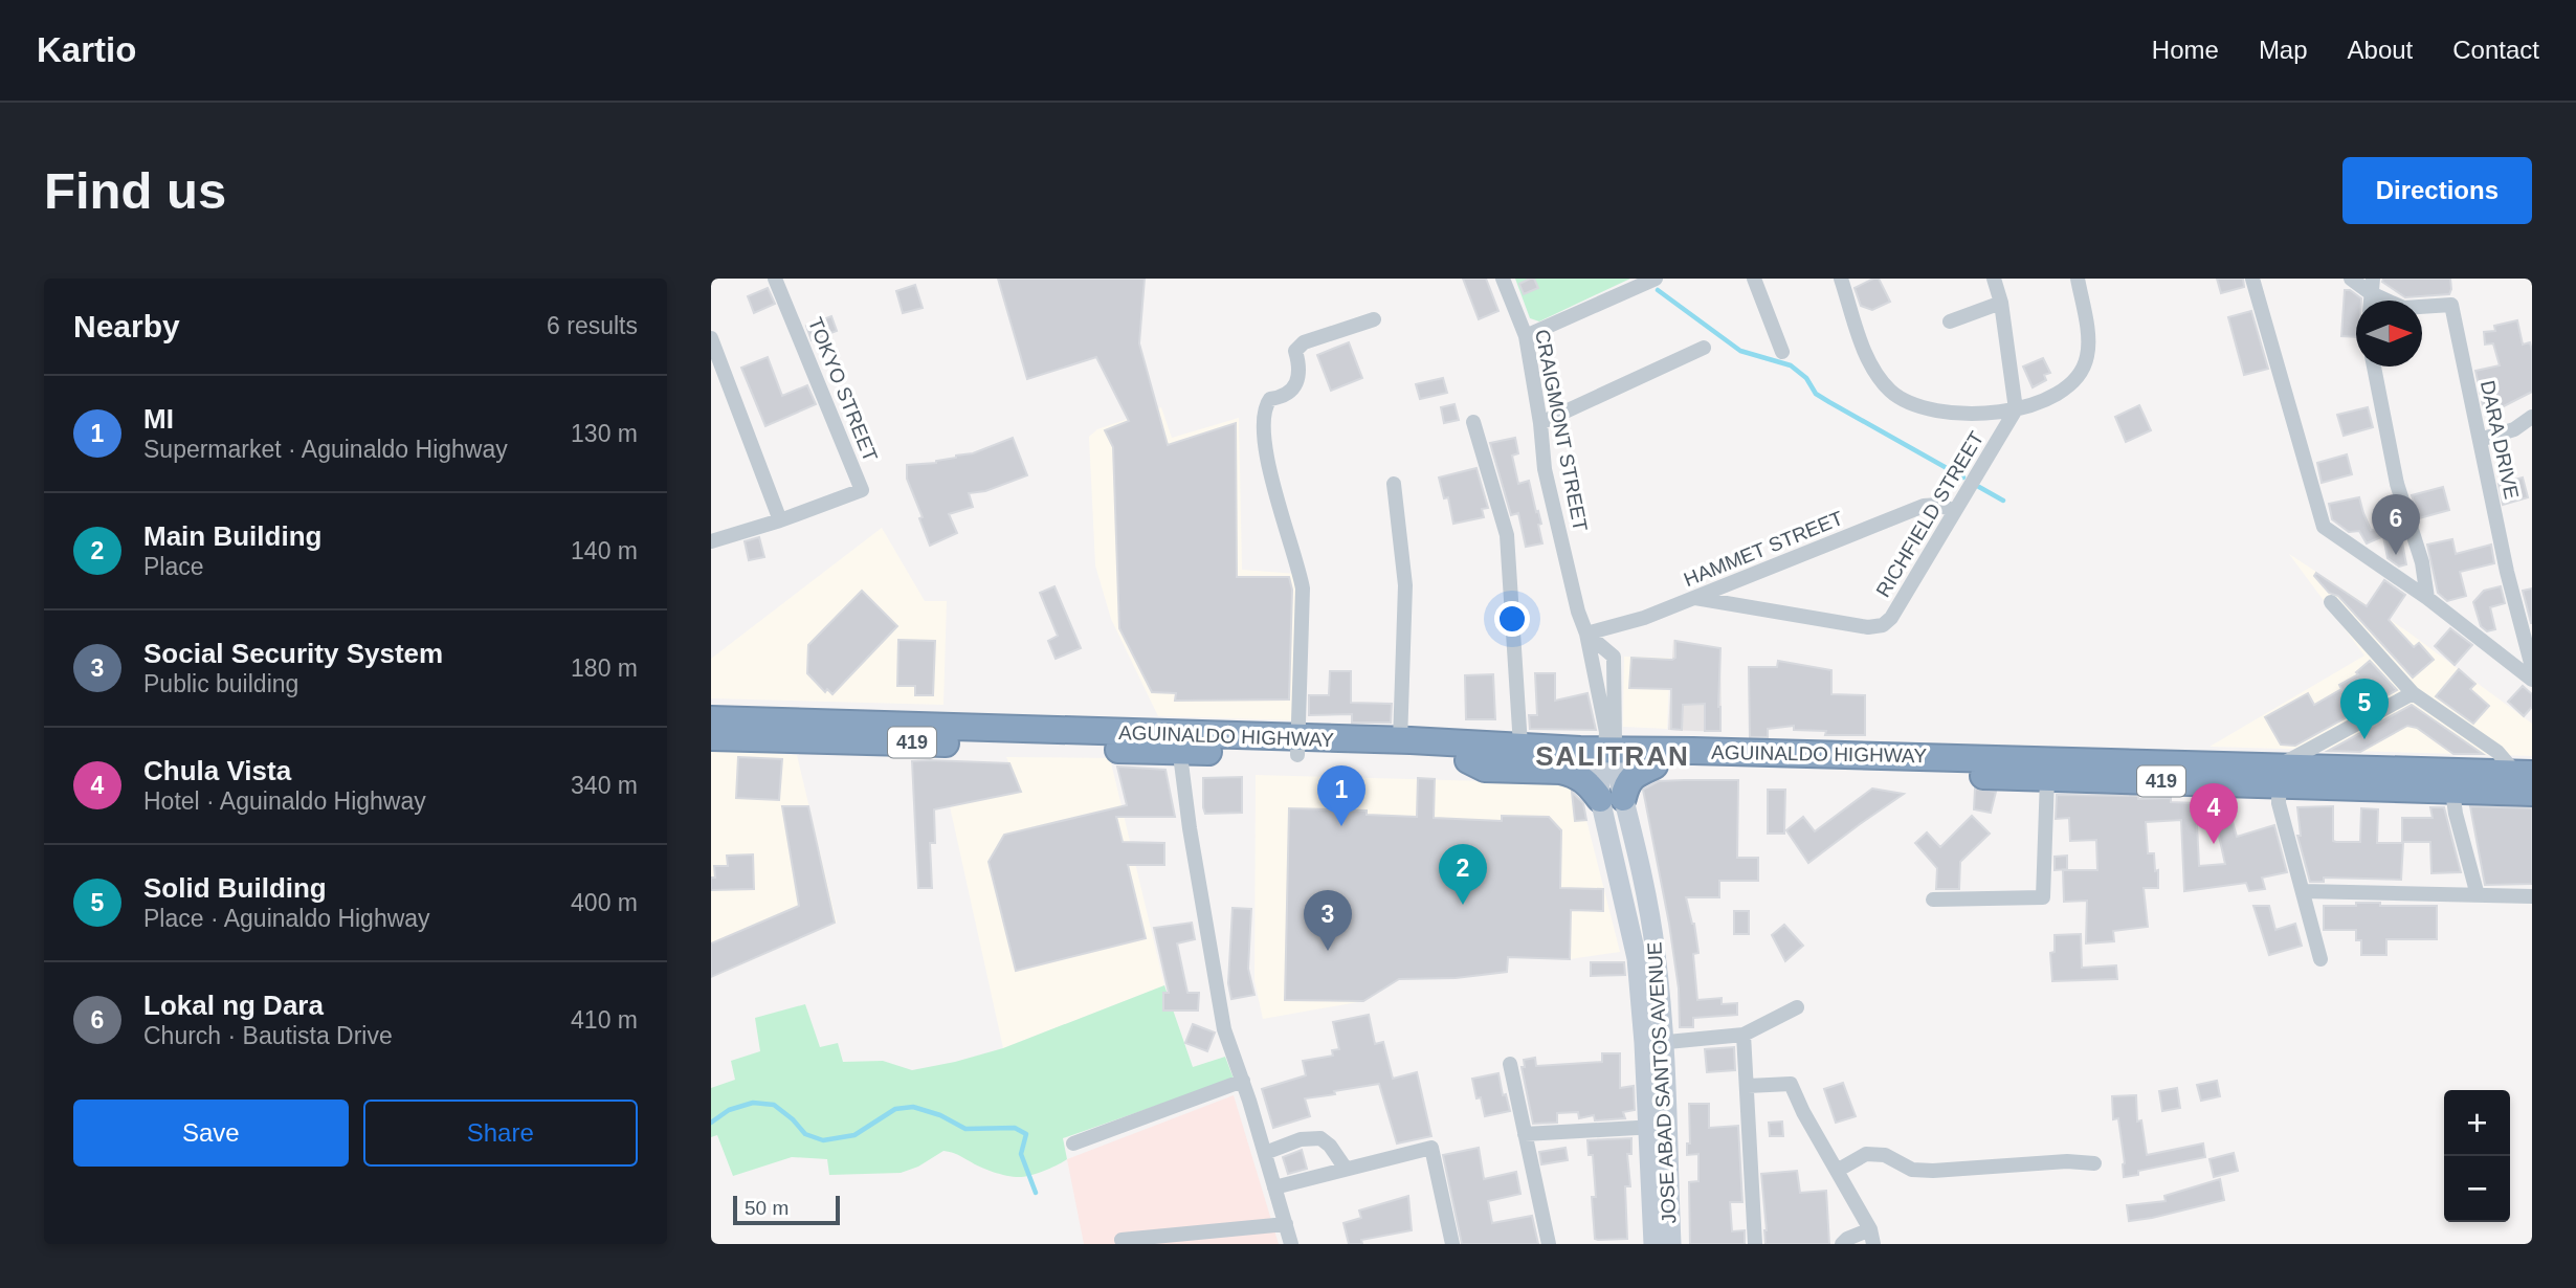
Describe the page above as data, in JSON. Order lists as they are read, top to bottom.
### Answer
{
  "streets": {
    "highway": ["AGUINALDO HIGHWAY", "419"],
    "main road": ["JOSE ABAD SANTOS AVENUE"],
    "street": [
      "TOKYO STREET",
      "CRAIGMONT STREET",
      "DARA DRIVE",
      "RICHFIELD STREET",
      "HAMMET STREET"
    ]
  },
  "crossings": [
    ["CRAIGMONT STREET", "HAMMET STREET"],
    ["CRAIGMONT STREET", "AGUINALDO HIGHWAY"],
    ["CRAIGMONT STREET", "JOSE ABAD SANTOS AVENUE"],
    ["RICHFIELD STREET", "HAMMET STREET"],
    ["AGUINALDO HIGHWAY", "JOSE ABAD SANTOS AVENUE"]
  ],
  "districts": ["SALITRAN"],
  "scale_bar": "50 m",
  "north": "right",
  "page": {
    "header": "Kartio",
    "nav": [
      "Home",
      "Map",
      "About",
      "Contact"
    ],
    "buttons": [
      "Directions",
      ["Save", "Share"]
    ],
    "title": "Find us",
    "heading": ["Nearby", "6 results"],
    "list": [
      {
        "mark": "1",
        "name": "MI",
        "note": "Supermarket · Aguinaldo Highway",
        "value": "130 m"
      },
      {
        "mark": "2",
        "name": "Main Building",
        "note": "Place",
        "value": "140 m"
      },
      {
        "mark": "3",
        "name": "Social Security System",
        "note": "Public building",
        "value": "180 m"
      },
      {
        "mark": "4",
        "name": "Chula Vista",
        "note": "Hotel · Aguinaldo Highway",
        "value": "340 m"
      },
      {
        "mark": "5",
        "name": "Solid Building",
        "note": "Place · Aguinaldo Highway",
        "value": "400 m"
      },
      {
        "mark": "6",
        "name": "Lokal ng Dara",
        "note": "Church · Bautista Drive",
        "value": "410 m"
      }
    ],
    "pins": [
      "6",
      "5",
      "1",
      "4",
      "2",
      "3"
    ],
    "map_buttons": ["+", "−"],
    "scale": "50 m"
  }
}
